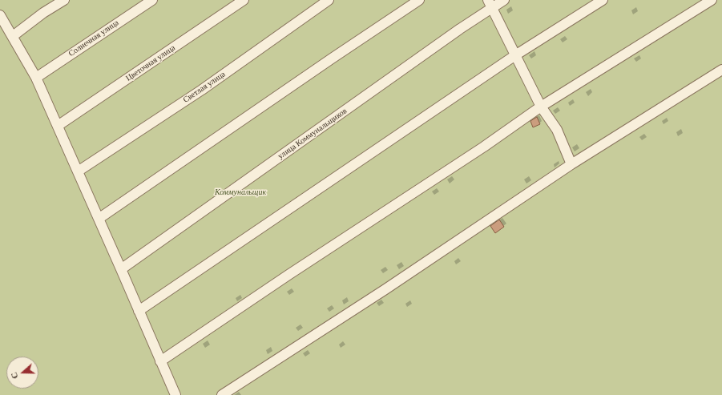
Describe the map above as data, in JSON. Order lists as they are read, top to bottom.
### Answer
{
  "streets": {
    "street": [
      "Солнечная улица",
      "Цветочная улица",
      "Светлая улица",
      "улица Коммунальщиков"
    ]
  },
  "parks": ["Коммунальщик"],
  "north": "left"
}
